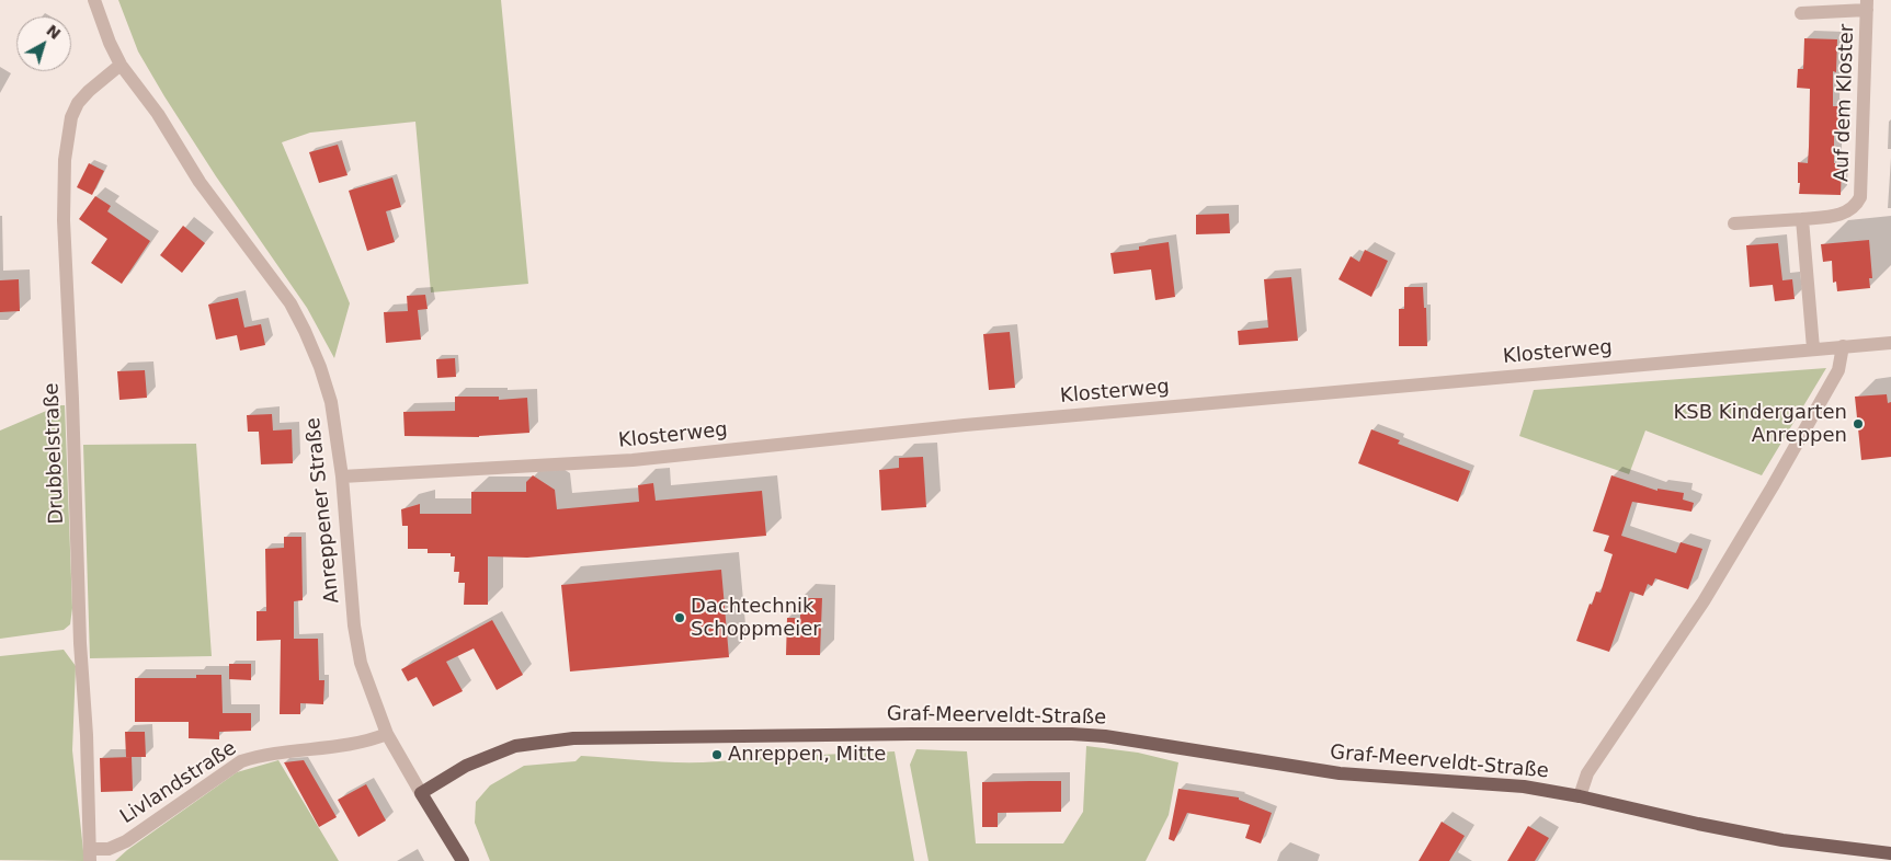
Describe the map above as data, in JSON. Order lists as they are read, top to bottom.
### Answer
{
  "streets": {
    "main road": ["Anreppener Straße", "Graf-Meerveldt-Straße"],
    "street": [
      "Auf dem Kloster",
      "Klosterweg",
      "Drubbelstraße",
      "Livlandstraße"
    ]
  },
  "crossings": [
    ["Klosterweg", "Anreppener Straße"],
    ["Drubbelstraße", "Anreppener Straße"],
    ["Drubbelstraße", "Livlandstraße"],
    ["Anreppener Straße", "Graf-Meerveldt-Straße"],
    ["Anreppener Straße", "Livlandstraße"]
  ],
  "places": ["KSB Kindergarten Anreppen", "Dachtechnik Schoppmeier", "Anreppen, Mitte"],
  "north": "top right"
}
